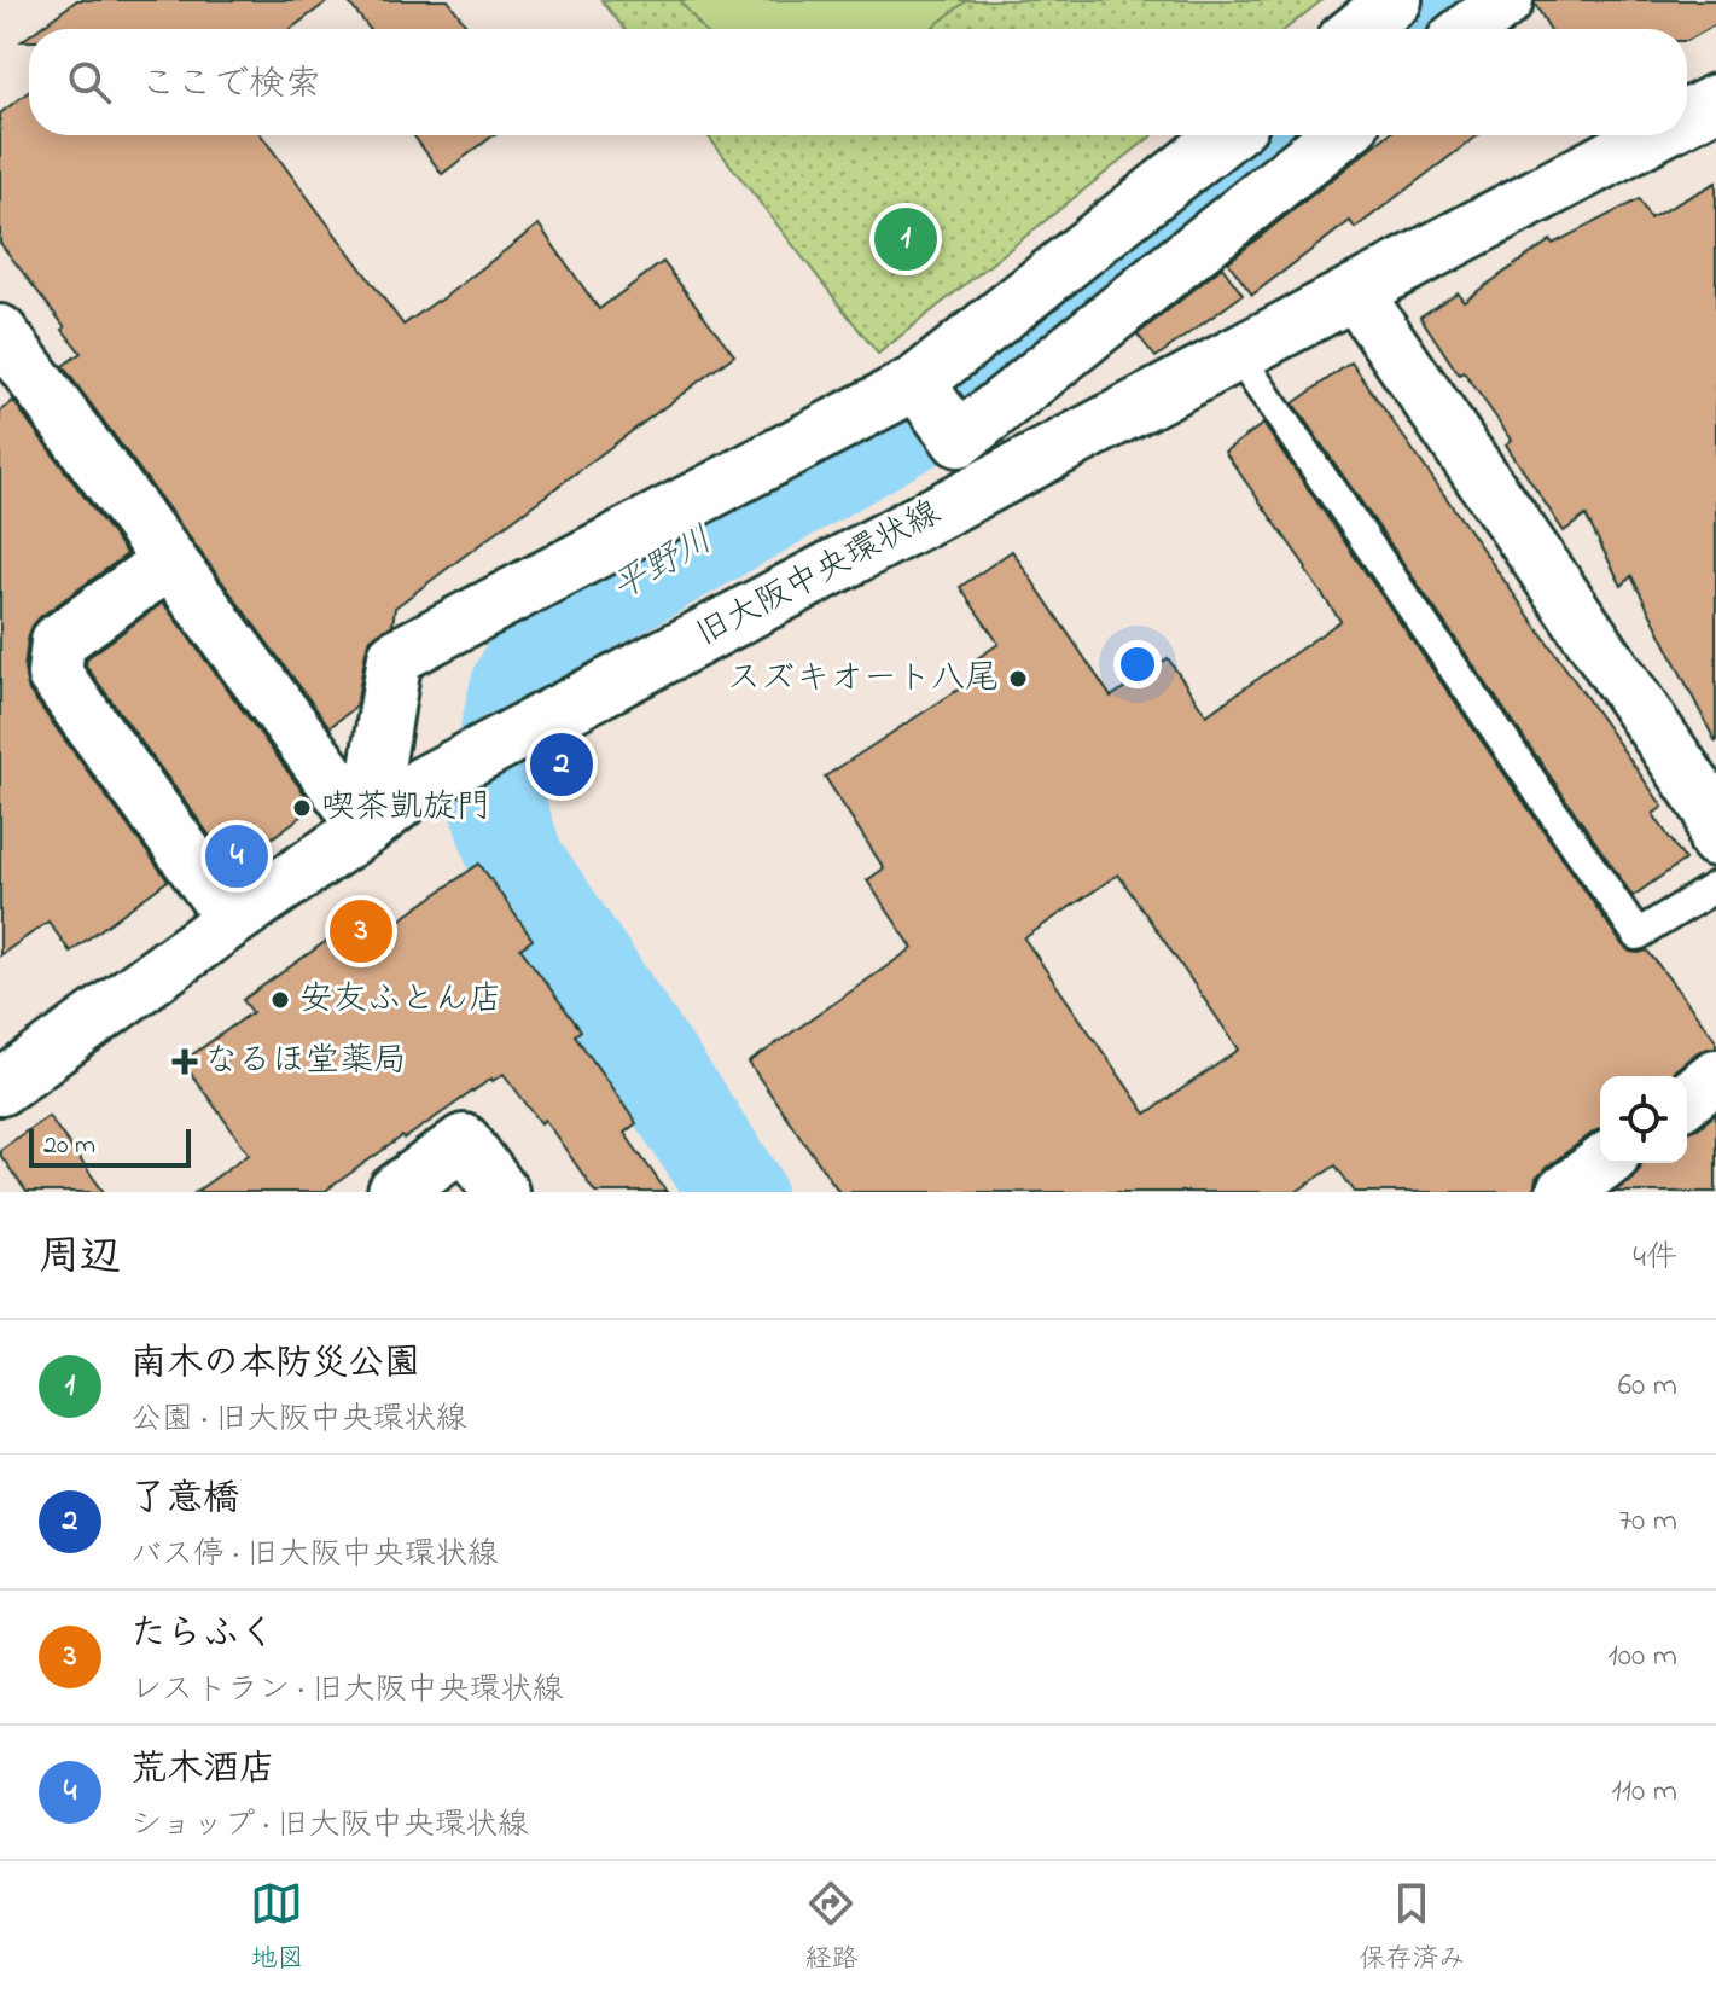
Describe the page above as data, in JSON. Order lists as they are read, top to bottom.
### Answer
{
  "streets": {
    "street": ["旧大阪中央環状線"]
  },
  "water": ["平野川"],
  "places": {
    "other": ["スズキオート八尾", "喫茶凱旋門", "安友ふとん店"],
    "health": ["なるほ堂薬局"]
  },
  "scale_bar": "20 m",
  "page": {
    "search": "ここで検索",
    "pins": [
      "1",
      "2",
      "4",
      "3"
    ],
    "scale": "20 m",
    "heading": ["周辺", "4件"],
    "list": [
      {
        "mark": "1",
        "name": "南木の本防災公園",
        "note": "公園 · 旧大阪中央環状線",
        "value": "60 m"
      },
      {
        "mark": "2",
        "name": "了意橋",
        "note": "バス停 · 旧大阪中央環状線",
        "value": "70 m"
      },
      {
        "mark": "3",
        "name": "たらふく",
        "note": "レストラン · 旧大阪中央環状線",
        "value": "100 m"
      },
      {
        "mark": "4",
        "name": "荒木酒店",
        "note": "ショップ · 旧大阪中央環状線",
        "value": "110 m"
      }
    ],
    "nav": ["地図", "経路", "保存済み"]
  }
}
